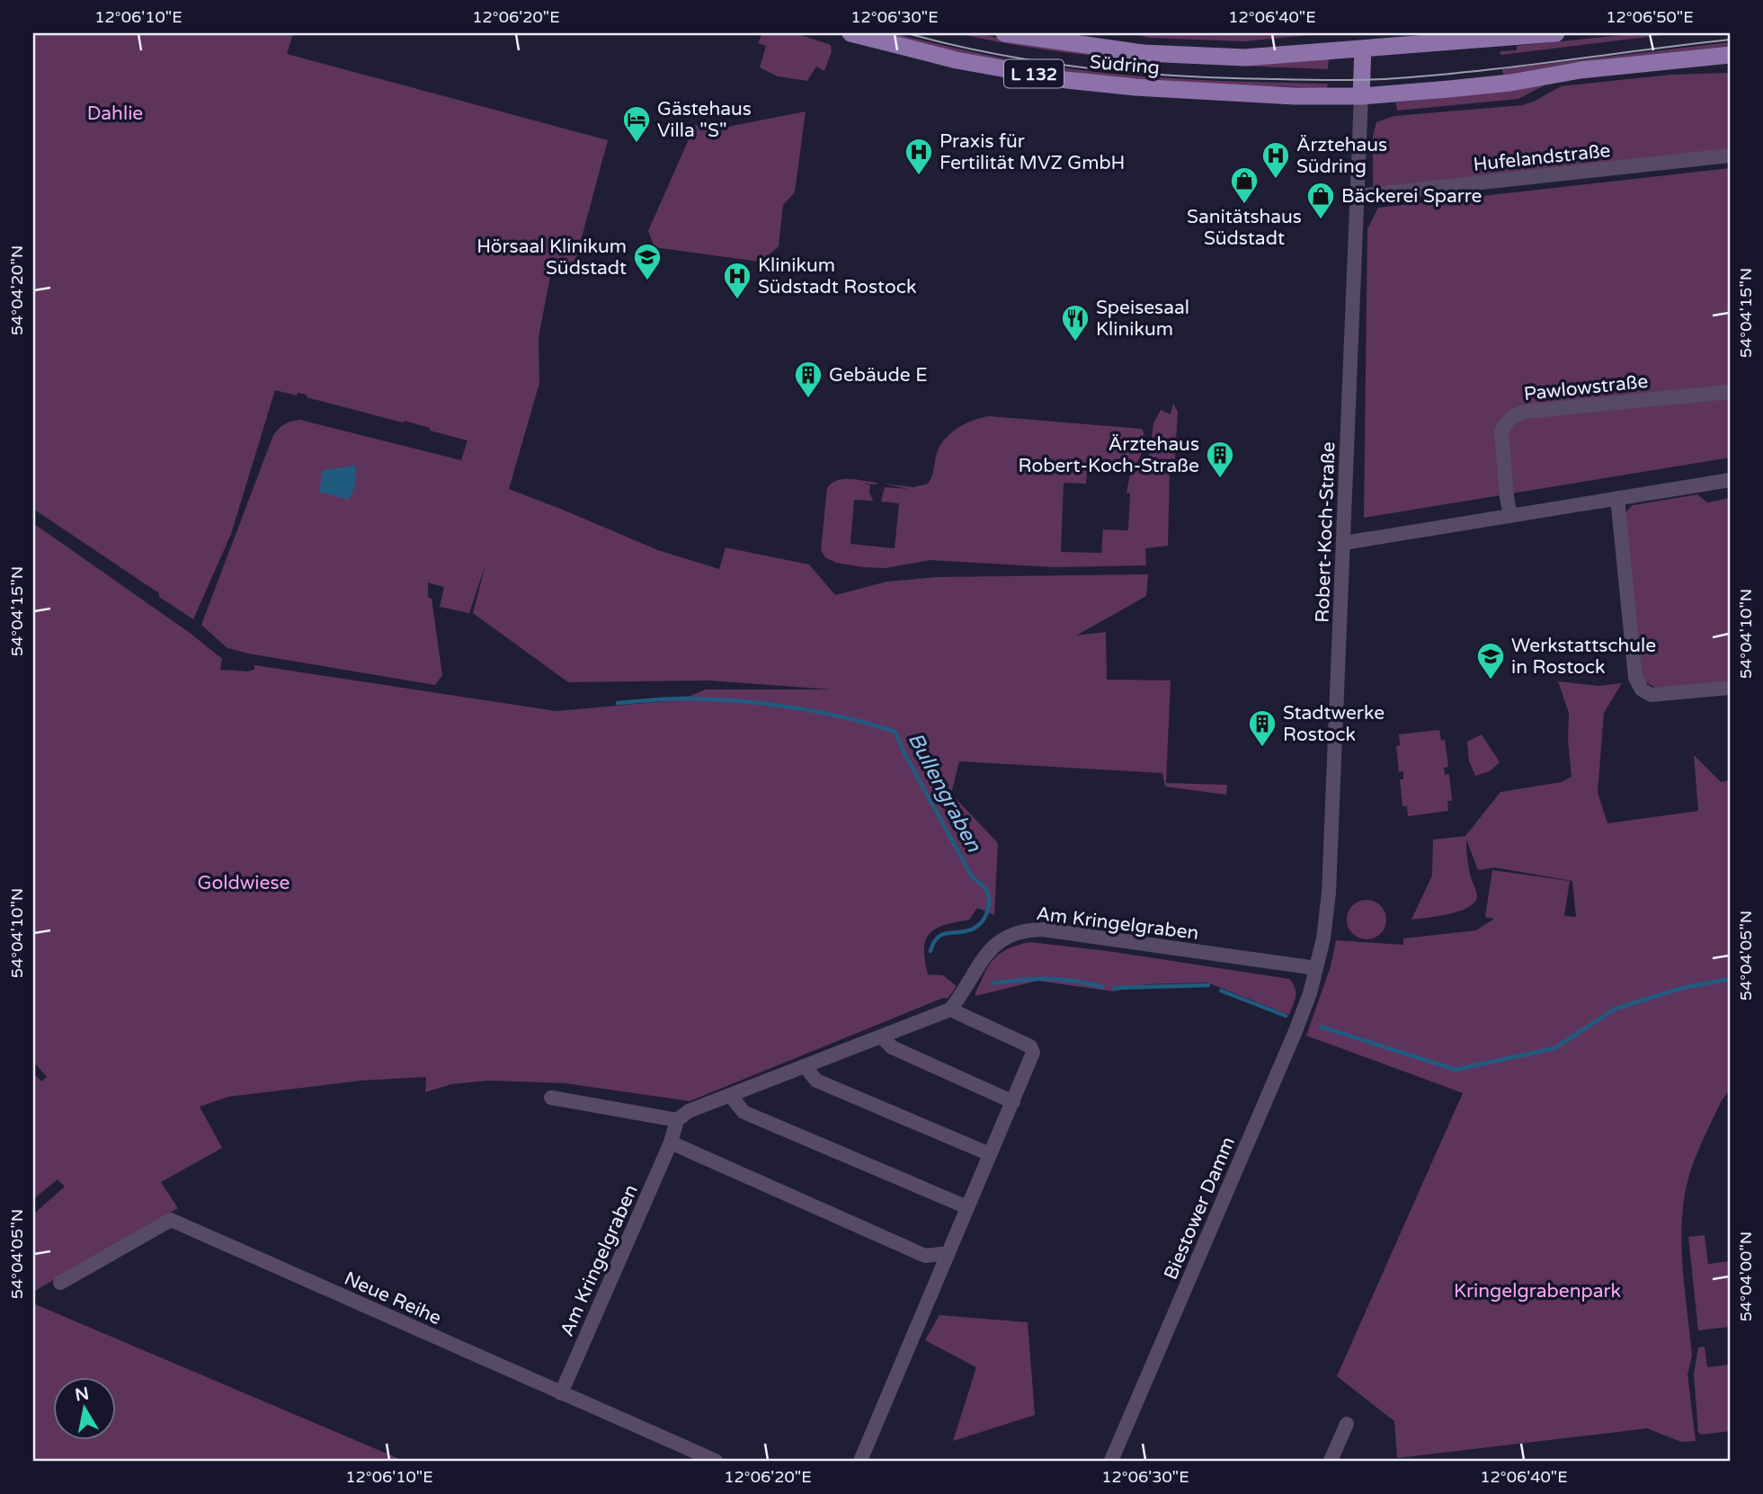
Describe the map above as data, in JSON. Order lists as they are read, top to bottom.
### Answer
{
  "streets": {
    "main road": ["Südring", "L 132"],
    "street": [
      "Hufelandstraße",
      "Pawlowstraße",
      "Robert-Koch-Straße",
      "Am Kringelgraben",
      "Biestower Damm",
      "Neue Reihe"
    ]
  },
  "crossings": [
    ["Südring", "Robert-Koch-Straße"],
    ["Hufelandstraße", "Robert-Koch-Straße"],
    ["Robert-Koch-Straße", "Am Kringelgraben"],
    ["Robert-Koch-Straße", "Biestower Damm"],
    ["Am Kringelgraben", "Biestower Damm"],
    ["Am Kringelgraben", "Neue Reihe"]
  ],
  "water": ["Bullengraben"],
  "parks": ["Dahlie", "Goldwiese", "Kringelgrabenpark"],
  "places": {
    "hotel": ["Gästehaus Villa \"S\""],
    "hospital": ["Praxis für Fertilität MVZ GmbH", "Ärztehaus Südring", "Klinikum Südstadt Rostock"],
    "shop": ["Sanitätshaus Südstadt", "Bäckerei Sparre"],
    "school or university": ["Hörsaal Klinikum Südstadt", "Werkstattschule in Rostock"],
    "restaurant": ["Speisesaal Klinikum"],
    "building": ["Gebäude E", "Ärztehaus Robert-Koch-Straße", "Stadtwerke Rostock"]
  },
  "north": "top",
  "coordinates": [
    "12°06'10\"E",
    "12°06'20\"E",
    "12°06'30\"E",
    "12°06'40\"E",
    "12°06'50\"E",
    "54°04'20\"N",
    "54°04'15\"N",
    "54°04'10\"N",
    "54°04'05\"N",
    "54°04'00\"N"
  ]
}
